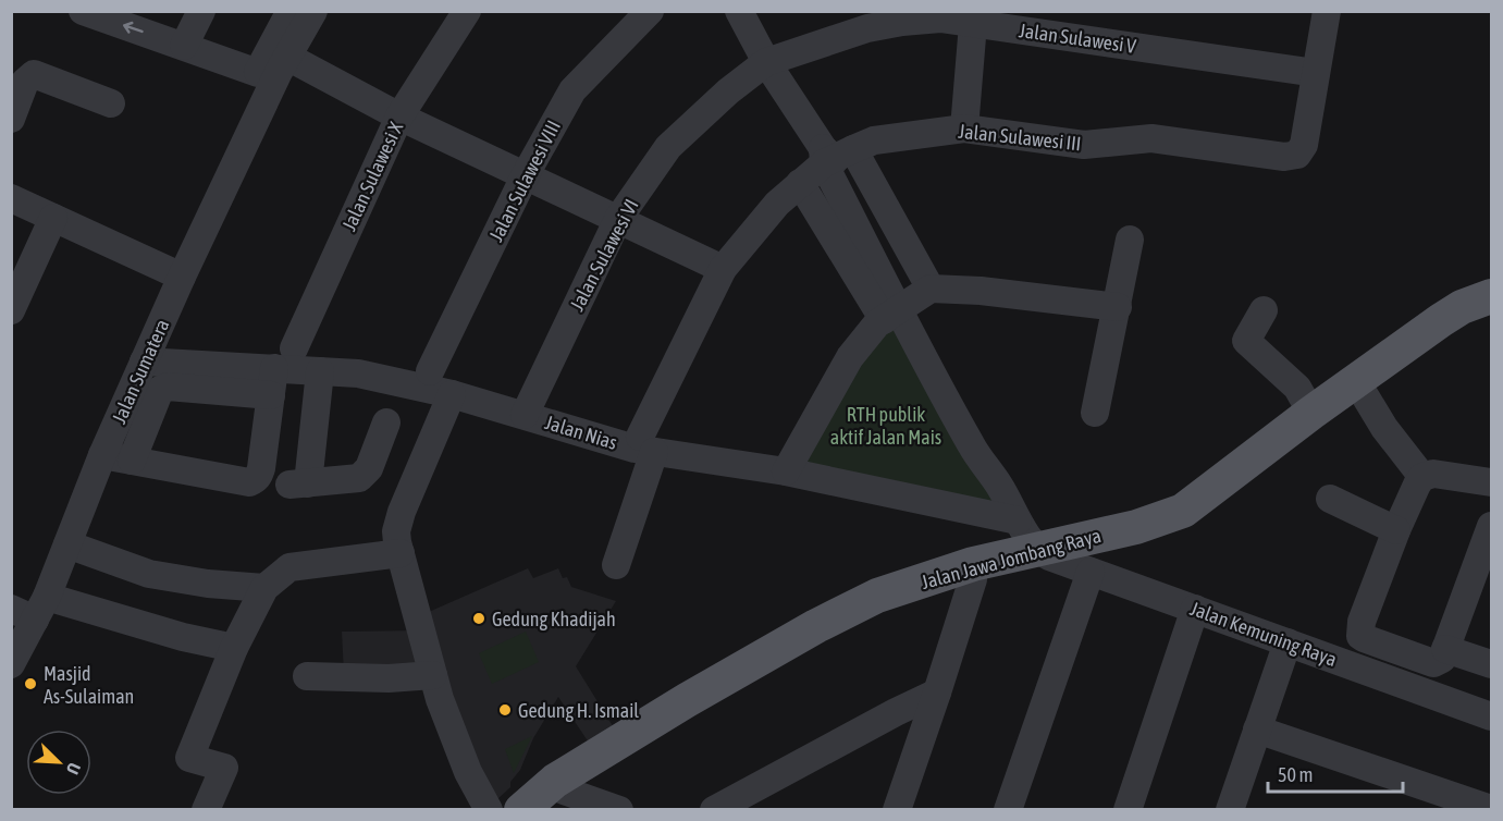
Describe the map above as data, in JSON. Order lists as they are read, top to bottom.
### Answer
{
  "streets": {
    "main road": ["Jalan Jawa Jombang Raya"],
    "street": [
      "Jalan Sulawesi V",
      "Jalan Sulawesi III",
      "Jalan Sulawesi X",
      "Jalan Sulawesi VIII",
      "Jalan Sulawesi VI",
      "Jalan Sumatera",
      "Jalan Nias",
      "Jalan Kemuning Raya"
    ]
  },
  "crossings": [
    ["Jalan Sulawesi V", "Jalan Sulawesi III"],
    ["Jalan Sulawesi V", "Jalan Sulawesi VI"],
    ["Jalan Sulawesi VI", "Jalan Nias"],
    ["Jalan Sumatera", "Jalan Nias"],
    ["Jalan Jawa Jombang Raya", "Jalan Kemuning Raya"]
  ],
  "parks": ["RTH publik aktif Jalan Mais"],
  "places": ["Gedung Khadijah", "Masjid As-Sulaiman", "Gedung H. Ismail"],
  "scale_bar": "50 m",
  "north": "bottom right"
}
